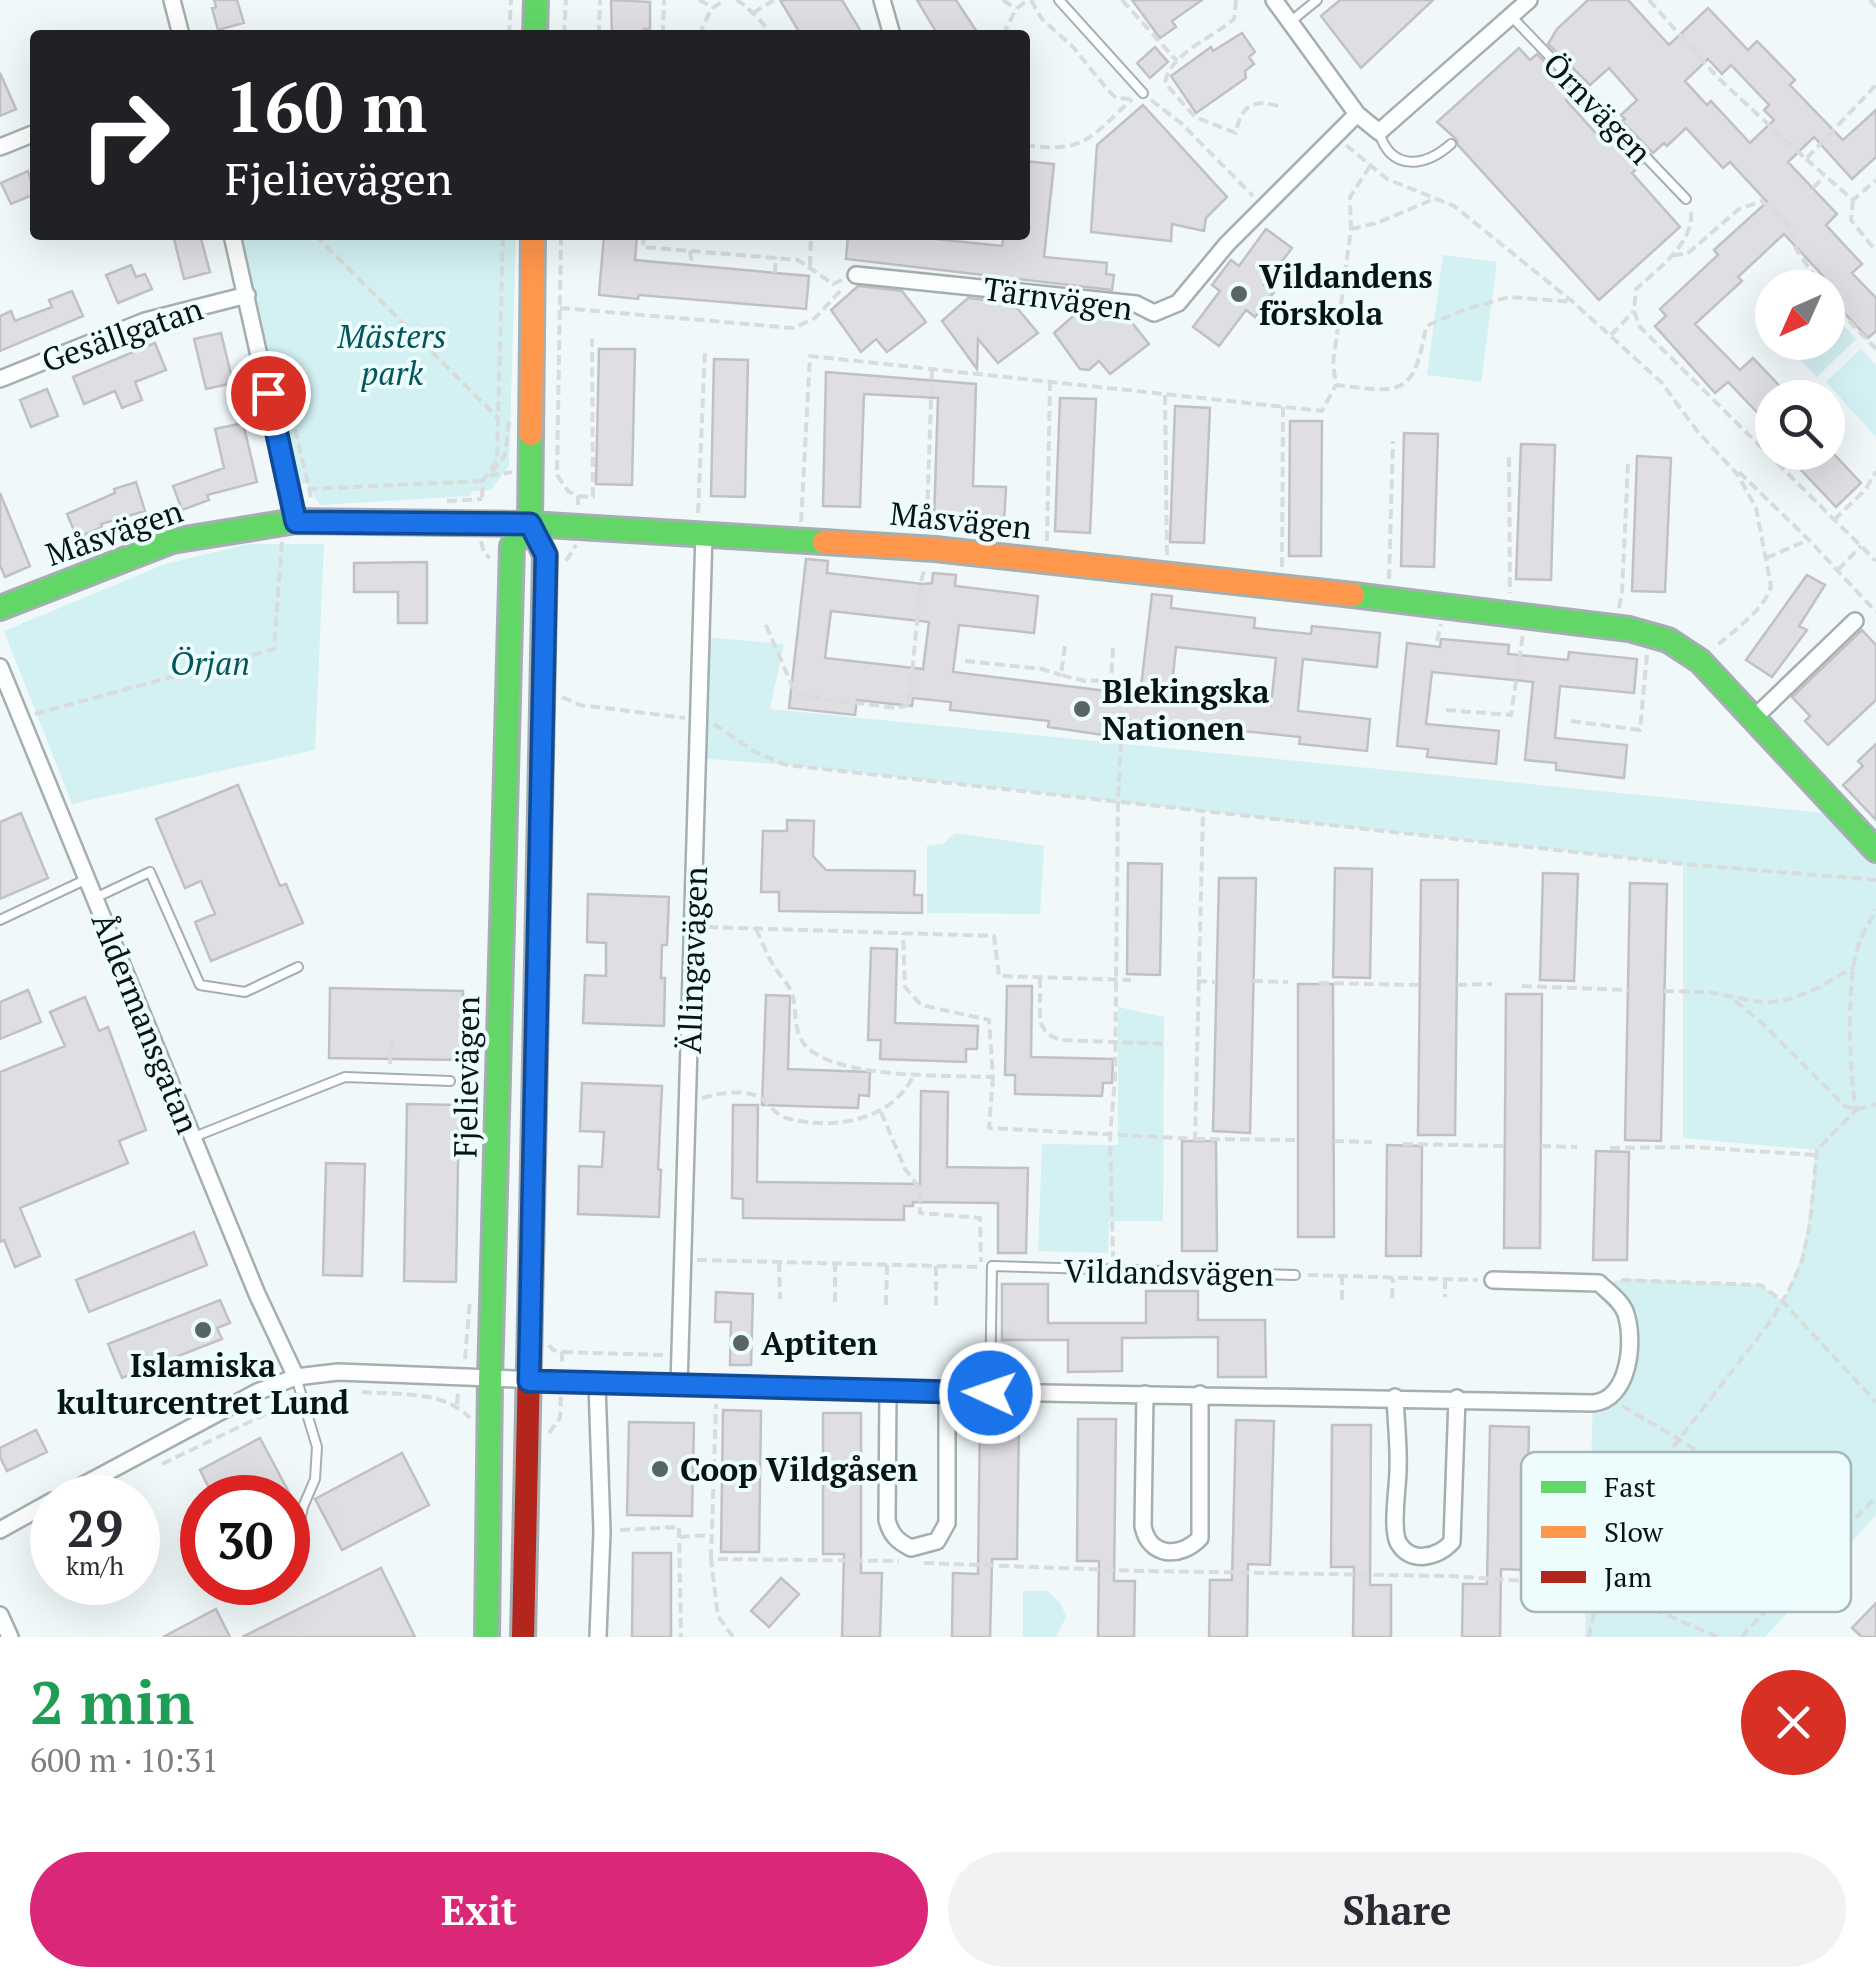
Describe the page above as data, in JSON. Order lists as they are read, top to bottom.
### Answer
{
  "streets": {
    "main road": ["Måsvägen", "Fjelievägen"],
    "street": [
      "Tärnvägen",
      "Gesällgatan",
      "Ällingavägen",
      "Åldermansgatan"
    ],
    "lane": ["Örnvägen", "Vildandsvägen"]
  },
  "crossings": [
    ["Måsvägen", "Ällingavägen"],
    ["Måsvägen", "Fjelievägen"]
  ],
  "parks": ["Mästers park", "Örjan"],
  "places": [
    "Vildandens förskola",
    "Blekingska Nationen",
    "Islamiska kulturcentret Lund",
    "Aptiten",
    "Coop Vildgåsen"
  ],
  "legend": ["Fast", "Slow", "Jam"],
  "north": "bottom left",
  "page": {
    "turn": ["160 m", "Fjelievägen"],
    "speed": "29 km/h",
    "limit": "30",
    "heading": ["2 min", "600 m · 10:31"],
    "buttons": ["Exit", "Share"]
  }
}
